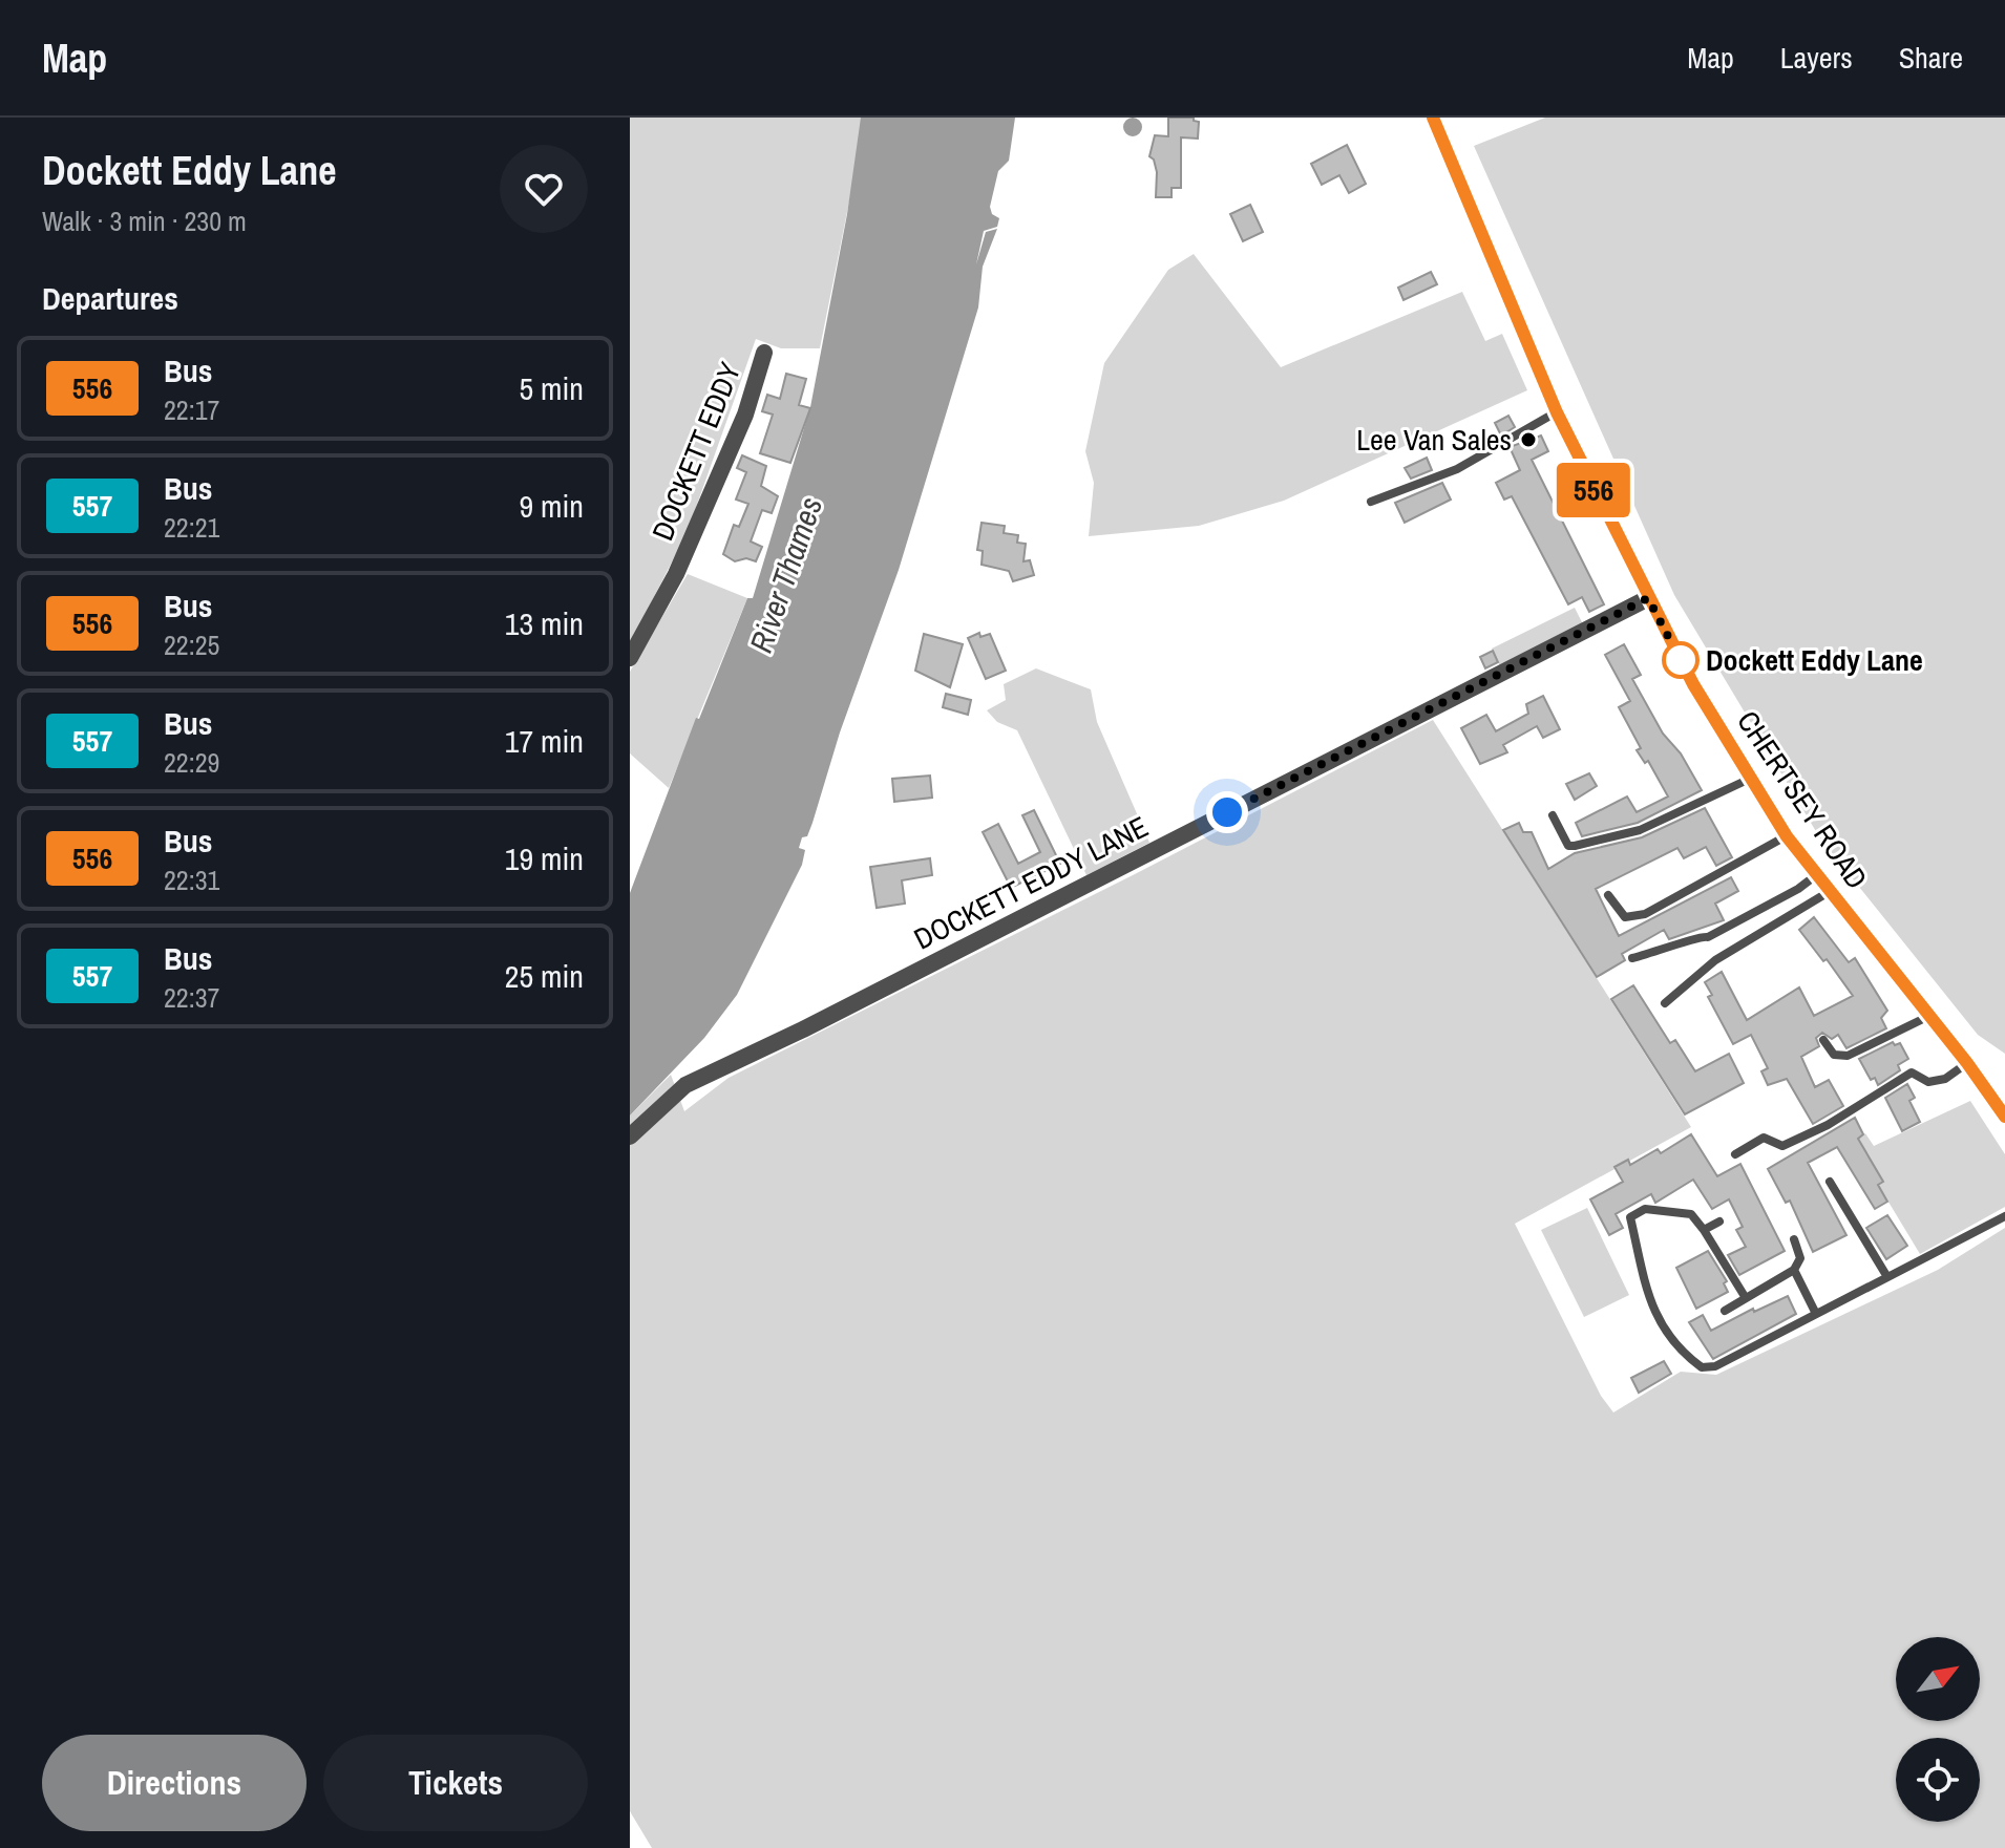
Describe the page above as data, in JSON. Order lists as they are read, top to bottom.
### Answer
{
  "streets": {
    "main road": ["CHERTSEY ROAD"],
    "street": ["DOCKETT EDDY", "DOCKETT EDDY LANE"]
  },
  "crossings": [
    ["CHERTSEY ROAD", "DOCKETT EDDY LANE"]
  ],
  "water": ["River Thames"],
  "places": ["Lee Van Sales", "Dockett Eddy Lane"],
  "lines": ["bus line 556"],
  "north": "top right",
  "page": {
    "header": "Map",
    "nav": ["Map", "Layers", "Share"],
    "heading": [
      ["Dockett Eddy Lane", "Walk · 3 min · 230 m"],
      "Departures"
    ],
    "on_map": "556",
    "list": [
      {
        "mark": "556",
        "name": "Bus",
        "note": "22:17",
        "value": "5 min"
      },
      {
        "mark": "557",
        "name": "Bus",
        "note": "22:21",
        "value": "9 min"
      },
      {
        "mark": "556",
        "name": "Bus",
        "note": "22:25",
        "value": "13 min"
      },
      {
        "mark": "557",
        "name": "Bus",
        "note": "22:29",
        "value": "17 min"
      },
      {
        "mark": "556",
        "name": "Bus",
        "note": "22:31",
        "value": "19 min"
      },
      {
        "mark": "557",
        "name": "Bus",
        "note": "22:37",
        "value": "25 min"
      }
    ],
    "buttons": ["Directions", "Tickets"]
  }
}
